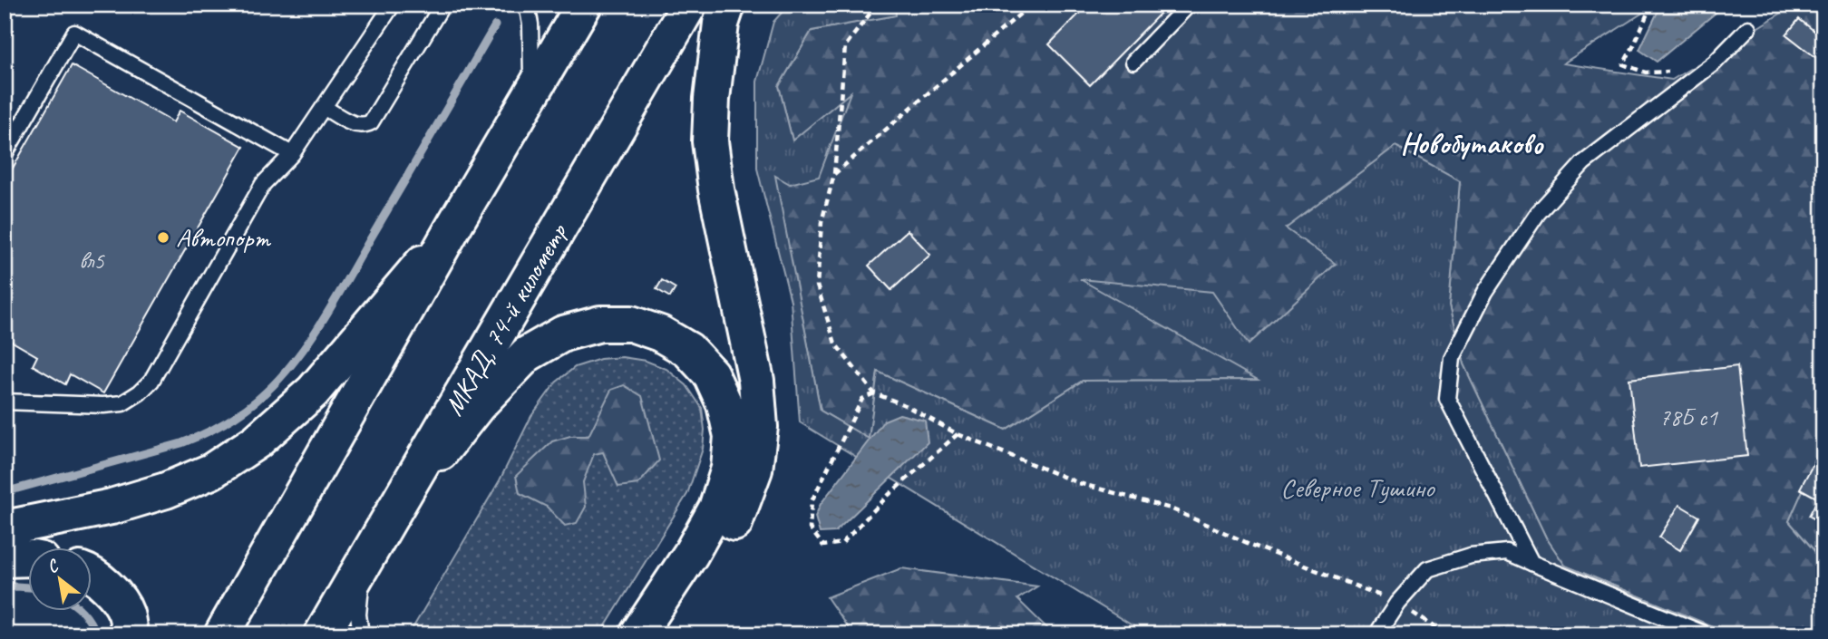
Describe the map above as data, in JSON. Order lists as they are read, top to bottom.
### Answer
{
  "streets": {
    "main road": ["МКАД, 74-й километр"]
  },
  "districts": ["Новобутаково"],
  "parks": ["Северное Тушино"],
  "places": ["Автопорт"],
  "house_numbers": ["вл5", "78Б с1"],
  "north": "top left"
}
